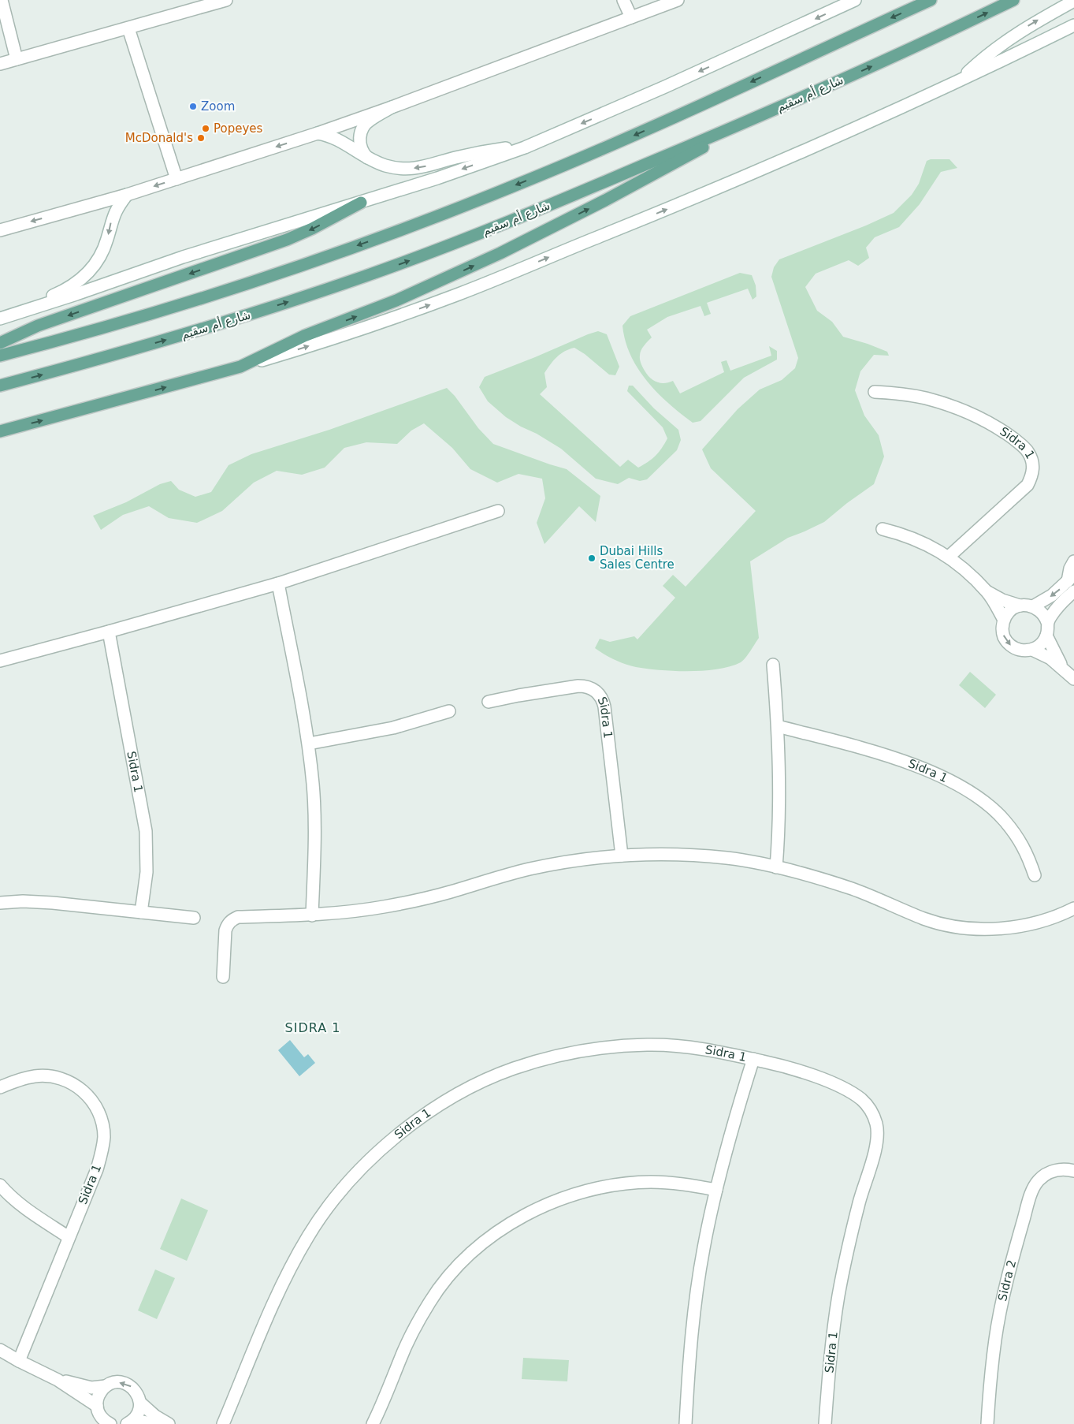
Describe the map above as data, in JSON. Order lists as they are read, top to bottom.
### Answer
{
  "streets": {
    "main road": ["شارع أم سقيم"],
    "street": ["Sidra 1", "Sidra 2"]
  },
  "districts": ["SIDRA 1"],
  "places": [
    "Zoom",
    "Popeyes",
    "McDonald's",
    "Dubai Hills Sales Centre"
  ]
}
